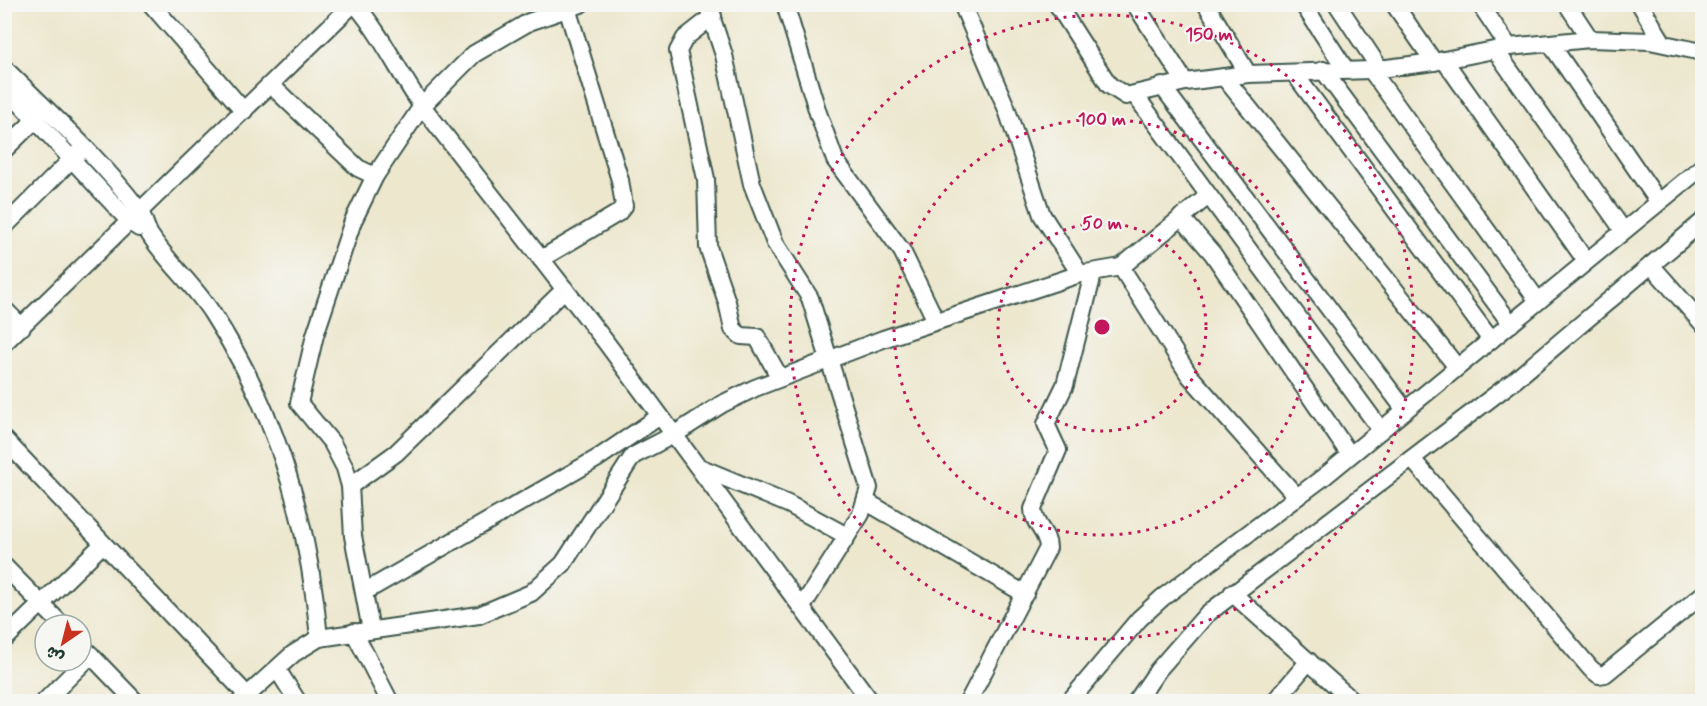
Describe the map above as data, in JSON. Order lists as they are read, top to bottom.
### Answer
{
  "north": "bottom left",
  "rings": ["150 m", "100 m", "50 m"]
}
